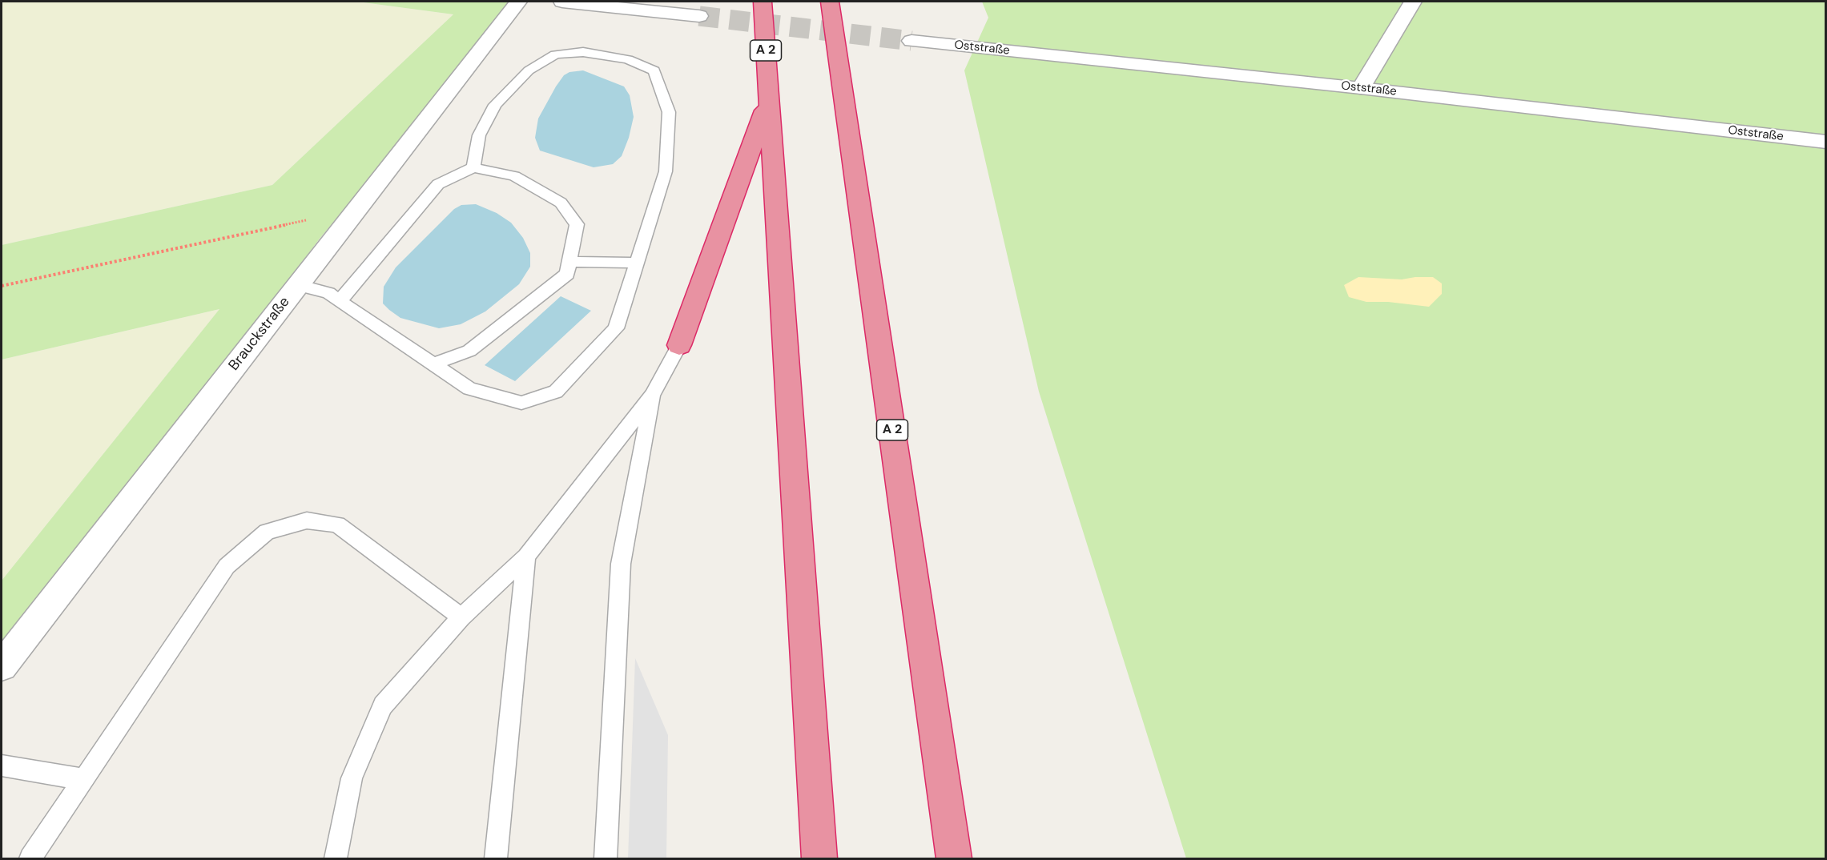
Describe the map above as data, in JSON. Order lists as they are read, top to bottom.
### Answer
{
  "streets": {
    "highway": ["A 2"],
    "street": ["Oststraße", "Brauckstraße"]
  }
}
